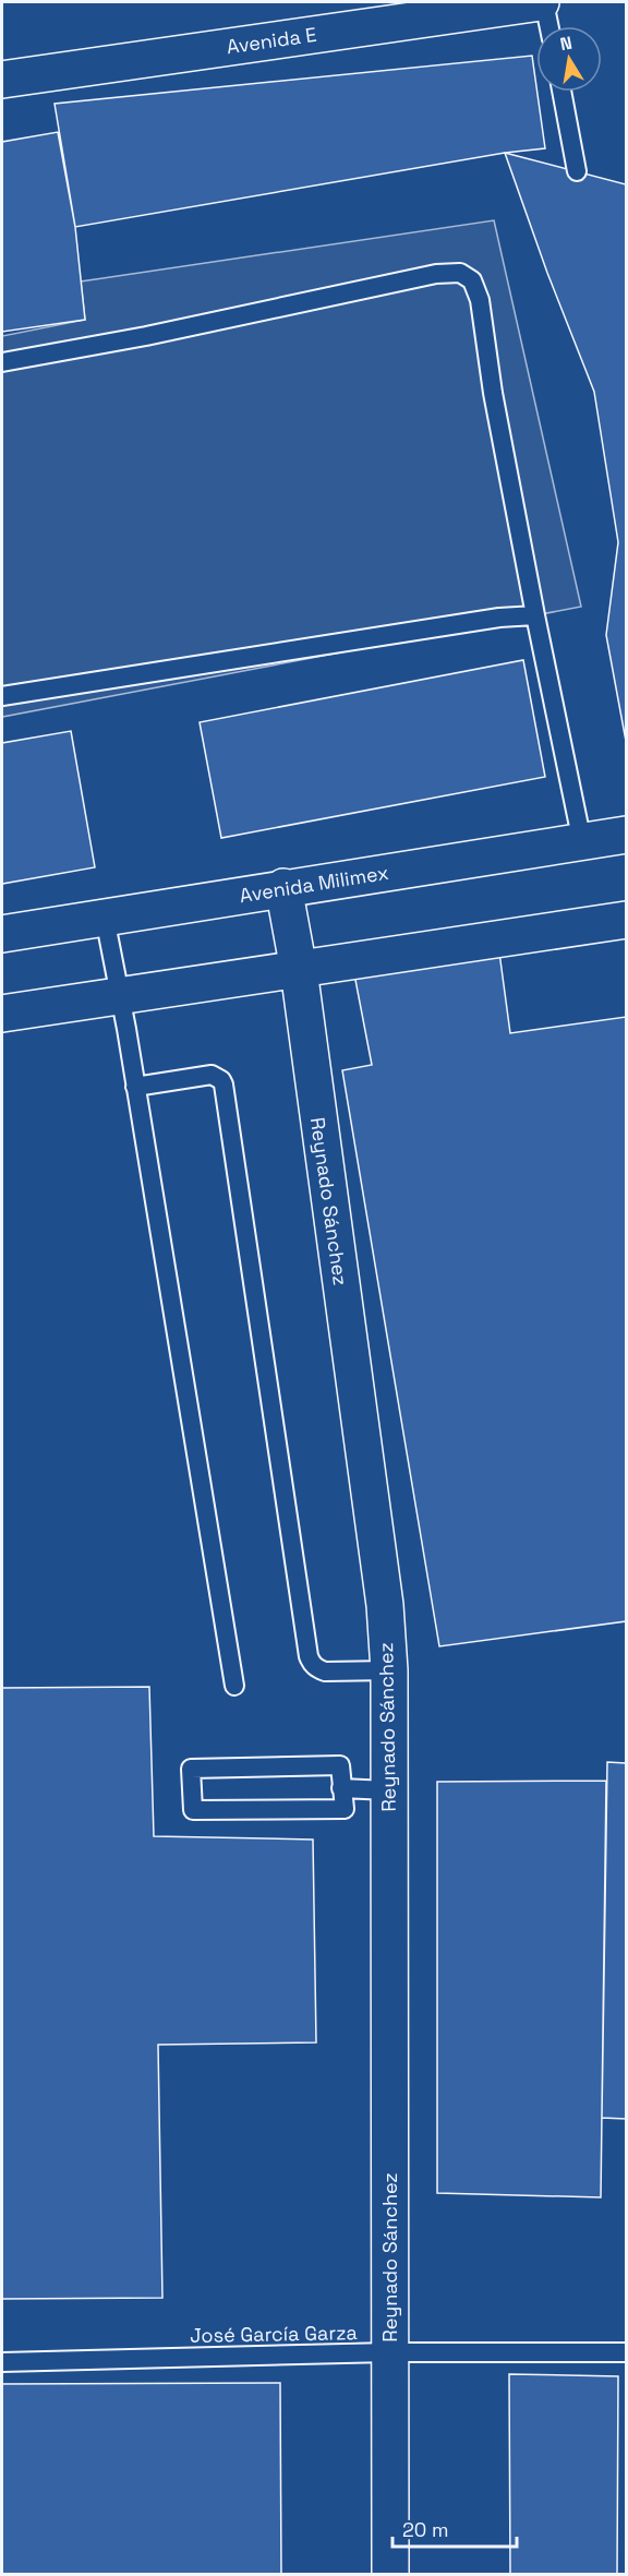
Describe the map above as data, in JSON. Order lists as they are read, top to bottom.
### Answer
{
  "streets": {
    "street": ["Avenida E", "Avenida Milimex", "Reynado Sánchez"],
    "lane": ["José García Garza"]
  },
  "crossings": [
    ["Avenida Milimex", "Reynado Sánchez"],
    ["Reynado Sánchez", "José García Garza"]
  ],
  "scale_bar": "20 m",
  "north": "top"
}
